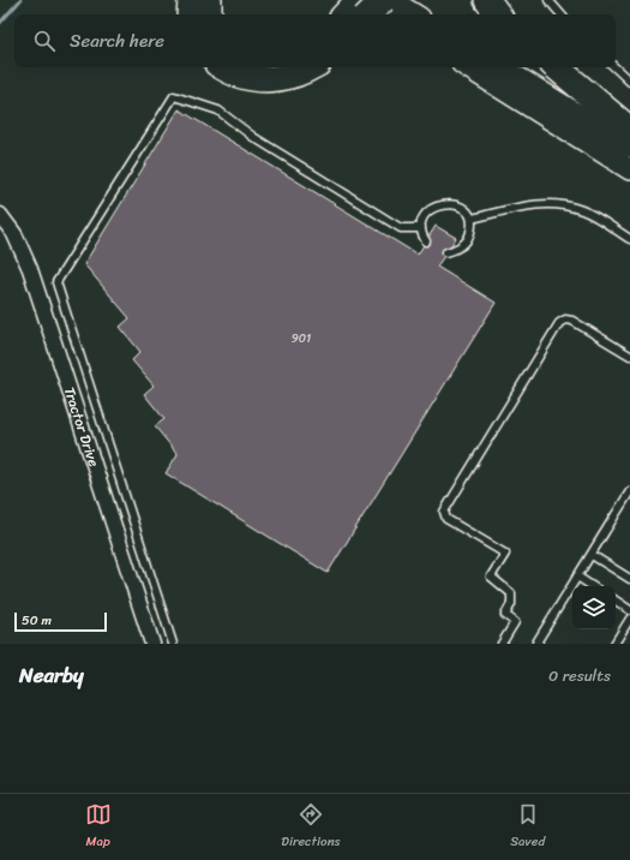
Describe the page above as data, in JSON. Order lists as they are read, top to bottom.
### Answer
{
  "streets": {
    "street": ["Tractor Drive"]
  },
  "house_numbers": ["901"],
  "scale_bar": "50 m",
  "page": {
    "search": "Search here",
    "scale": "50 m",
    "heading": ["Nearby", "0 results"],
    "nav": ["Map", "Directions", "Saved"]
  }
}
